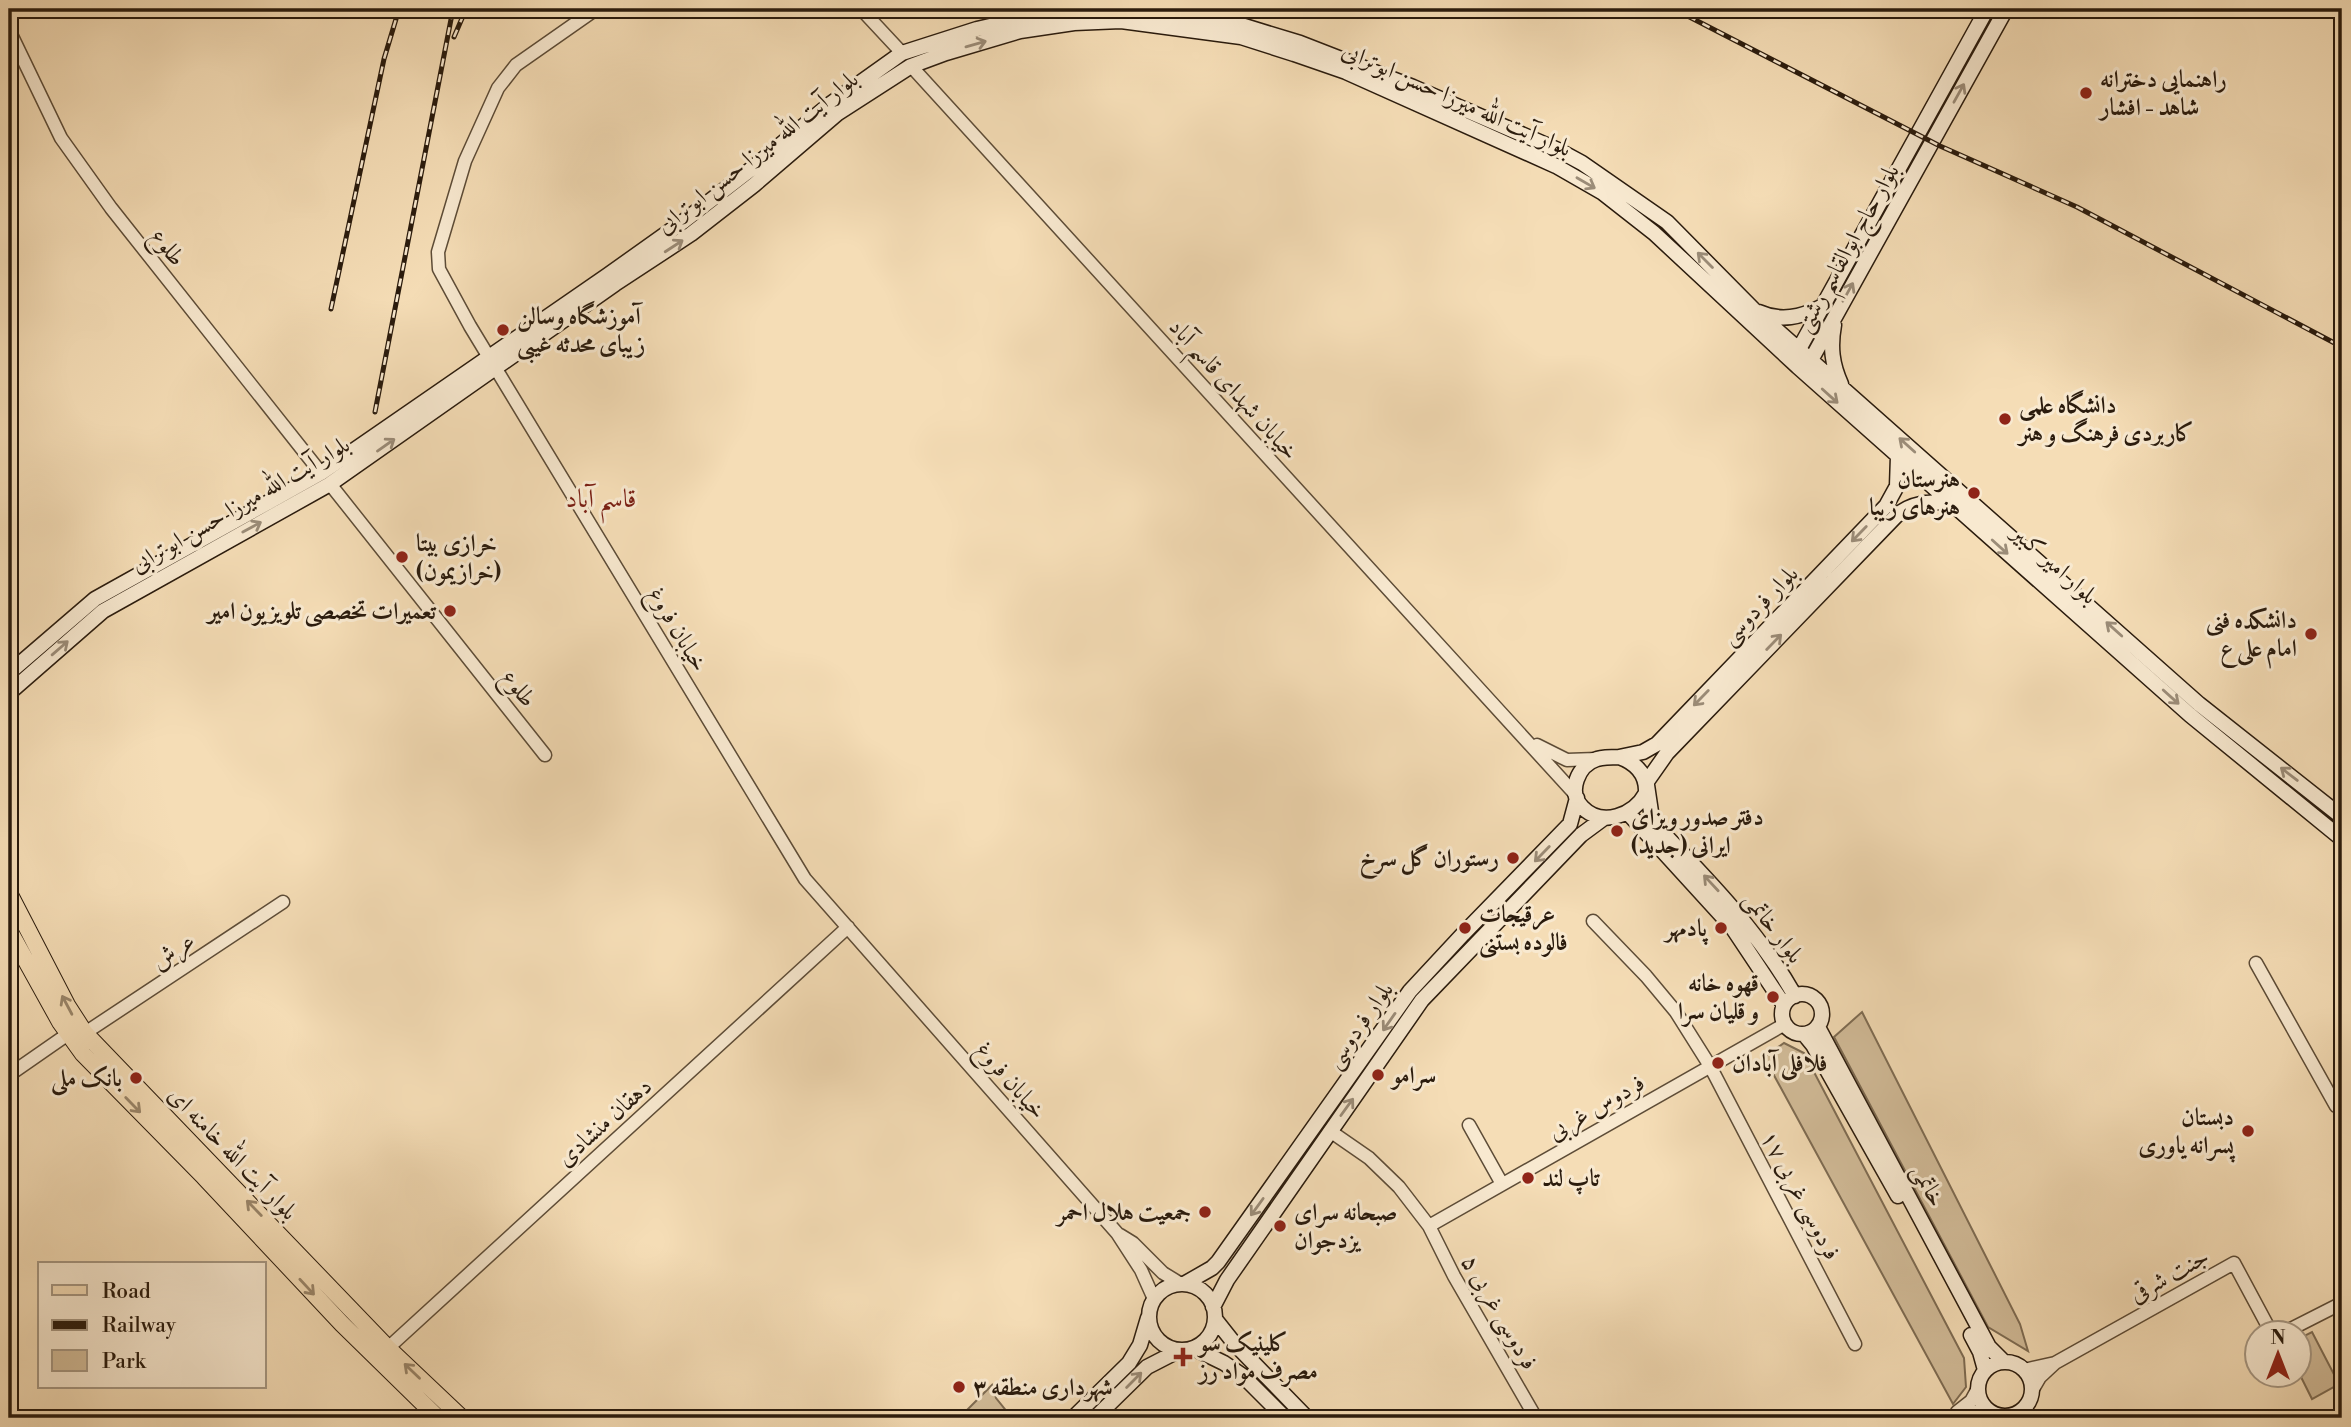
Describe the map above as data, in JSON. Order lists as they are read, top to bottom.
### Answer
{
  "streets": {
    "main road": [
      "بلوار آیت الله میرزا حسن ابوترابی",
      "بلوار حاج ابوالقاسم رشتی",
      "بلوار امیر کبیر",
      "بلوار فردوسی",
      "بلوار خاتمی",
      "بلوار آیت الله خامنه ای",
      "خاتمی"
    ],
    "street": [
      "طلوع",
      "خیابان شهدای قاسم آباد",
      "خیابان فروغ",
      "عرش",
      "فردوس غربی",
      "دهقان منشادی",
      "فردوسی غربی ۱۷",
      "جنت شرقی",
      "فردوسی غربی ۵"
    ]
  },
  "crossings": [
    ["بلوار آیت الله میرزا حسن ابوترابی", "طلوع"],
    ["بلوار آیت الله میرزا حسن ابوترابی", "خیابان شهدای قاسم آباد"],
    ["بلوار آیت الله میرزا حسن ابوترابی", "بلوار امیر کبیر"],
    ["بلوار آیت الله میرزا حسن ابوترابی", "خیابان فروغ"],
    ["بلوار حاج ابوالقاسم رشتی", "بلوار امیر کبیر"],
    ["خیابان شهدای قاسم آباد", "بلوار فردوسی"],
    ["خیابان شهدای قاسم آباد", "بلوار خاتمی"],
    ["بلوار امیر کبیر", "بلوار فردوسی"],
    ["بلوار فردوسی", "خیابان فروغ"],
    ["بلوار فردوسی", "بلوار خاتمی"],
    ["بلوار فردوسی", "فردوسی غربی ۵"],
    ["خیابان فروغ", "دهقان منشادی"],
    ["بلوار خاتمی", "فردوس غربی"],
    ["بلوار خاتمی", "خاتمی"],
    ["عرش", "بلوار آیت الله خامنه ای"],
    ["فردوس غربی", "خاتمی"],
    ["فردوس غربی", "فردوسی غربی ۱۷"],
    ["فردوس غربی", "فردوسی غربی ۵"],
    ["دهقان منشادی", "بلوار آیت الله خامنه ای"]
  ],
  "districts": ["قاسم آباد"],
  "places": {
    "other": [
      "راهنمایی دخترانه شاهد - افشار",
      "آموزشگاه وسالن زیبای محدثه غیبی",
      "دانشگاه علمی کاربردی فرهنگ و هنر",
      "هنرستان هنرهای زیبا",
      "خرازی بیتا (خرازیمون)",
      "تعمیرات تخصصی تلویزیون امیر",
      "دانشکده فنی امام علی ع",
      "دفتر صدور ویزای ایرانی (جدید)",
      "رستوران گل سرخ",
      "عرقیجات فالوده بستنی",
      "پادمهر",
      "قهوه خانه و قلیان سرا",
      "فلافلی آبادان",
      "سرامو",
      "بانک ملی",
      "دبستان پسرانه یاوری",
      "تاپ لند",
      "جمعیت هلال احمر",
      "صبحانه سرای یزدجوان",
      "شهرداری منطقه ۳"
    ],
    "health": ["کلینیک سو مصرف مواد رز"]
  },
  "legend": ["Road", "Railway", "Park"],
  "north": "top"
}
